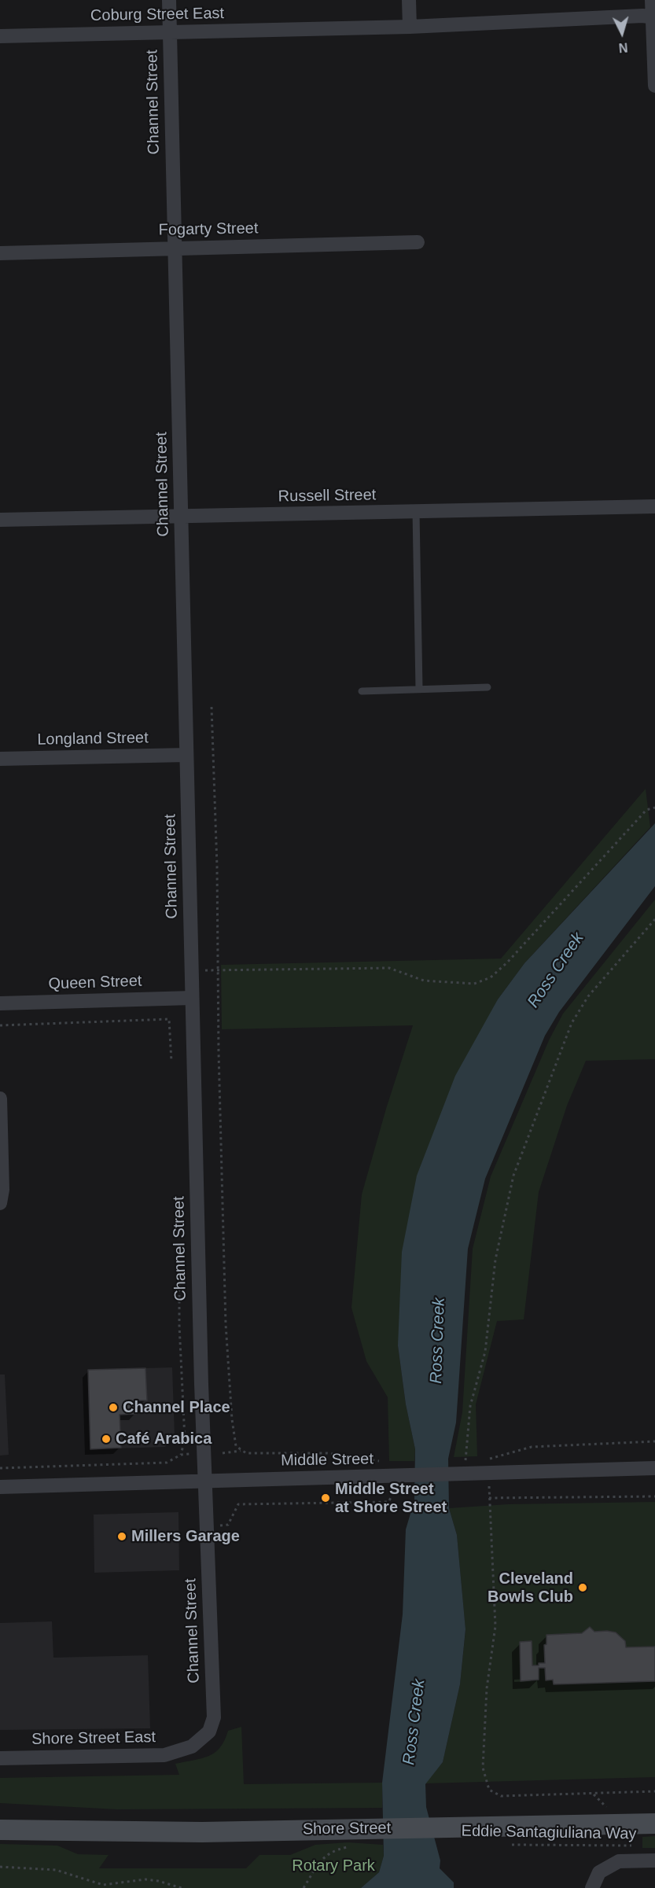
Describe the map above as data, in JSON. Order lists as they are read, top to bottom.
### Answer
{
  "streets": {
    "main road": ["Shore Street"],
    "street": [
      "Coburg Street East",
      "Channel Street",
      "Fogarty Street",
      "Russell Street",
      "Longland Street",
      "Queen Street",
      "Middle Street",
      "Shore Street East"
    ],
    "path": ["Eddie Santagiuliana Way"]
  },
  "crossings": [
    ["Coburg Street East", "Channel Street"],
    ["Channel Street", "Fogarty Street"],
    ["Channel Street", "Russell Street"],
    ["Channel Street", "Longland Street"],
    ["Channel Street", "Queen Street"],
    ["Channel Street", "Middle Street"],
    ["Channel Street", "Shore Street East"]
  ],
  "water": ["Ross Creek"],
  "parks": ["Rotary Park"],
  "places": [
    "Channel Place",
    "Café Arabica",
    "Middle Street at Shore Street",
    "Millers Garage",
    "Cleveland Bowls Club"
  ],
  "north": "bottom"
}
